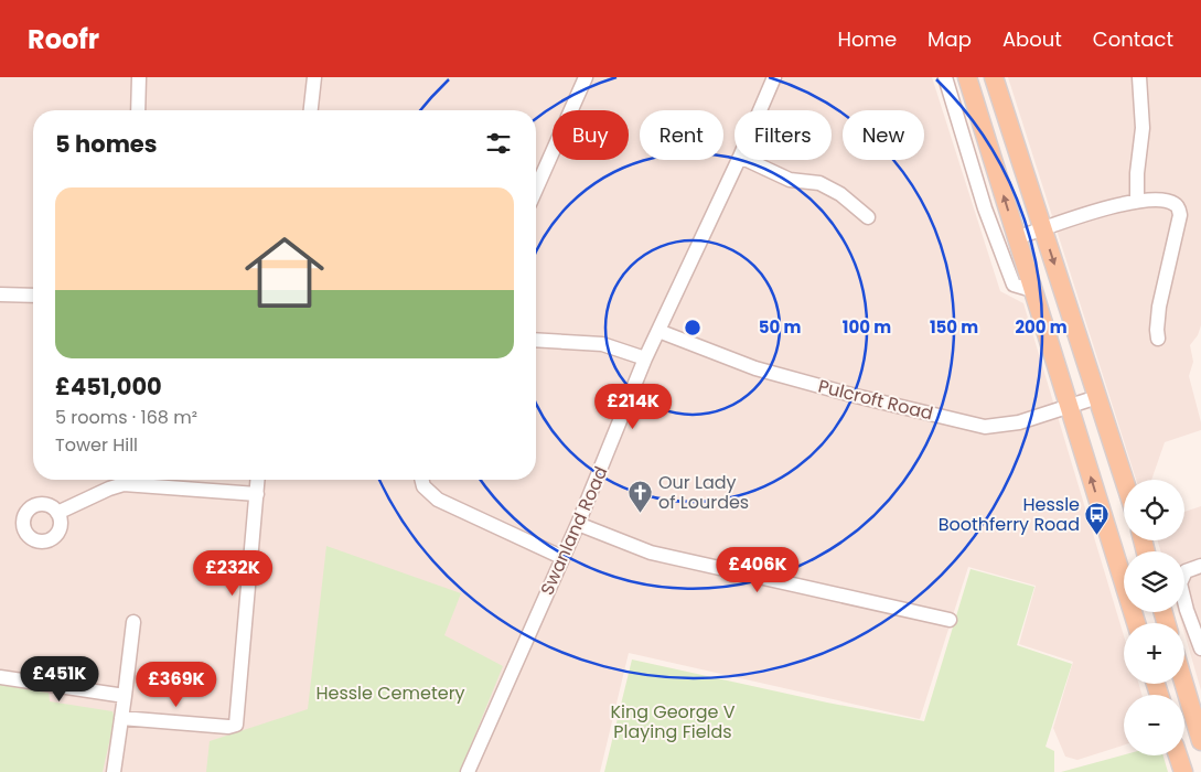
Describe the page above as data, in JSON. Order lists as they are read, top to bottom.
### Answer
{
  "streets": {
    "street": ["Pulcroft Road", "Swanland Road"]
  },
  "crossings": [
    ["Pulcroft Road", "Swanland Road"]
  ],
  "parks": ["Hessle Cemetery", "King George V Playing Fields"],
  "places": {
    "church": ["Our Lady of Lourdes"],
    "bus stop": ["Hessle Boothferry Road"]
  },
  "page": {
    "header": "Roofr",
    "nav": [
      "Home",
      "Map",
      "About",
      "Contact"
    ],
    "chip": [
      "Buy",
      "Rent",
      "Filters",
      "New"
    ],
    "heading": "5 homes",
    "list": [
      {
        "name": "£451,000",
        "note": "5 rooms · 168 m² · Tower Hill"
      }
    ],
    "price": [
      "£214K",
      "£406K",
      "£232K",
      "£451K",
      "£369K"
    ],
    "map_buttons": ["+", "−"]
  },
  "rings": [
    "50 m",
    "100 m",
    "150 m",
    "200 m"
  ]
}
